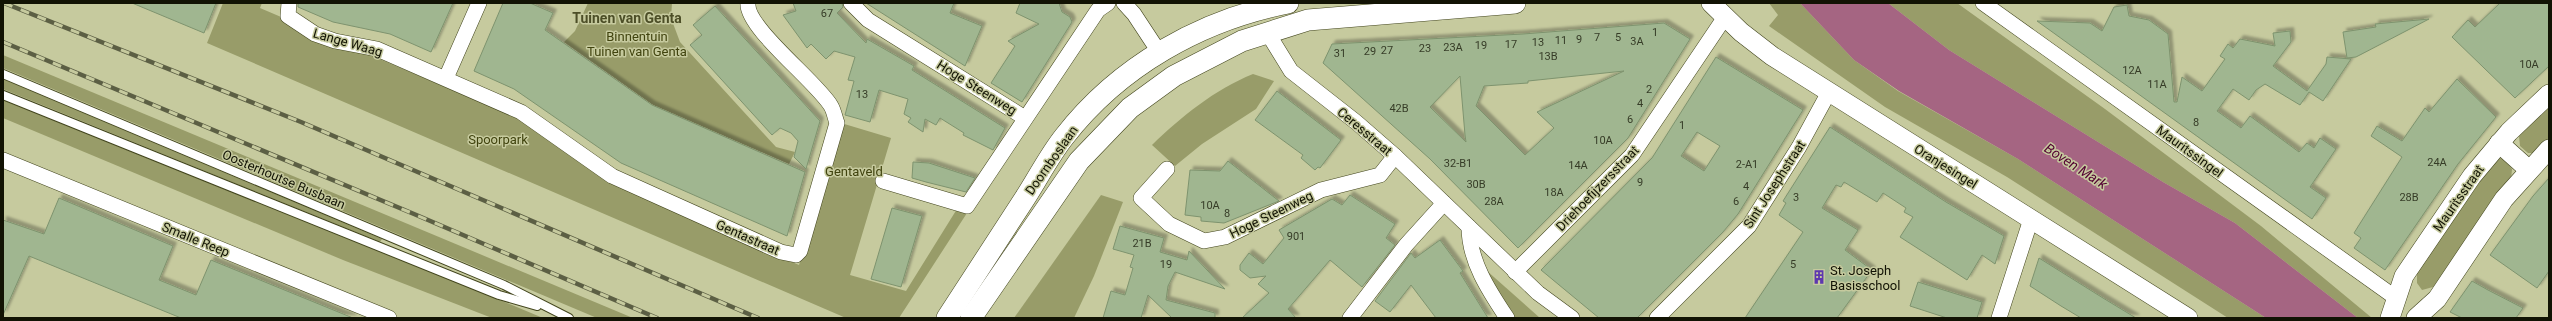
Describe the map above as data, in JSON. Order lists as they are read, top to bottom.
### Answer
{
  "streets": {
    "main road": ["Doornboslaan"],
    "street": [
      "Lange Waag",
      "Hoge Steenweg",
      "Ceresstraat",
      "Mauritssingel",
      "Oranjesingel",
      "Sint Josephstraat",
      "Driehoefijzersstraat",
      "Mauritsstraat",
      "Gentastraat",
      "Smalle Reep"
    ],
    "lane": ["Oosterhoutse Busbaan"]
  },
  "crossings": [
    ["Lange Waag", "Gentastraat"],
    ["Hoge Steenweg", "Ceresstraat"],
    ["Ceresstraat", "Doornboslaan"],
    ["Ceresstraat", "Driehoefijzersstraat"],
    ["Mauritssingel", "Mauritsstraat"],
    ["Oranjesingel", "Sint Josephstraat"],
    ["Oranjesingel", "Driehoefijzersstraat"]
  ],
  "districts": ["Tuinen van Genta"],
  "water": ["Boven Mark"],
  "parks": ["Binnentuin Tuinen van Genta", "Spoorpark", "Gentaveld"],
  "places": {
    "building": ["St. Joseph Basisschool"]
  },
  "house_numbers": [
    "67",
    "1",
    "7",
    "5",
    "9",
    "11",
    "3A",
    "13",
    "17",
    "19",
    "23A",
    "23",
    "27",
    "29",
    "31",
    "13B",
    "10A",
    "12A",
    "11A",
    "2",
    "13",
    "4",
    "42B",
    "6",
    "8",
    "1",
    "10A",
    "24A",
    "32-B1",
    "2-A1",
    "14A",
    "9",
    "30B",
    "4",
    "18A",
    "3",
    "28B",
    "28A",
    "6",
    "10A",
    "8",
    "901",
    "21B",
    "19",
    "5"
  ]
}
